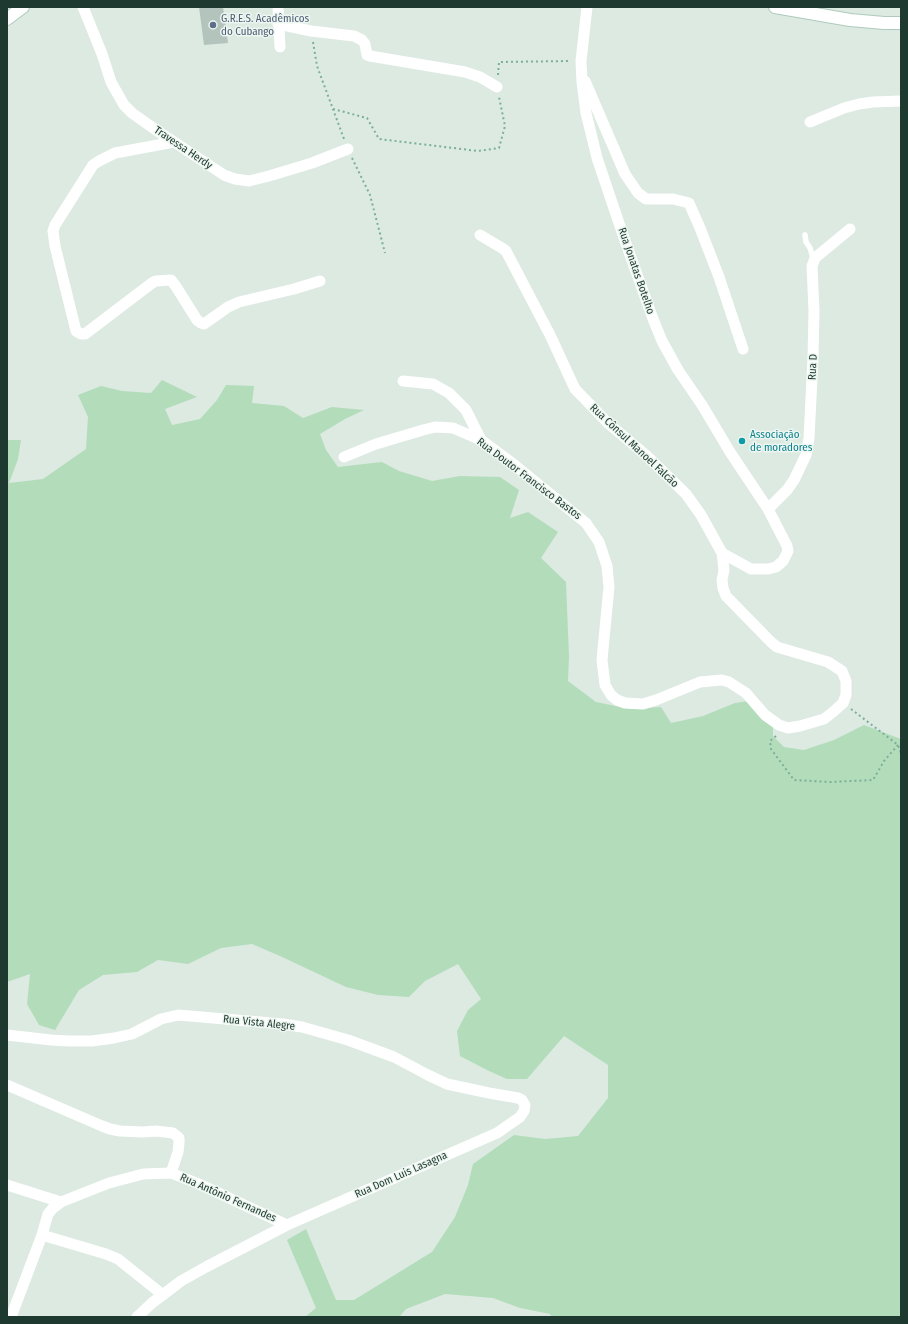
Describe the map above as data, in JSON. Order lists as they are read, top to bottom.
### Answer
{
  "streets": {
    "street": [
      "Travessa Herdy",
      "Rua Jonatas Botelho",
      "Rua D",
      "Rua Cônsul Manoel Falcão",
      "Rua Doutor Francisco Bastos",
      "Rua Vista Alegre",
      "Rua Dom Luis Lasagna",
      "Rua Antônio Fernandes"
    ]
  },
  "crossings": [
    ["Rua Jonatas Botelho", "Rua D"],
    ["Rua Vista Alegre", "Rua Dom Luis Lasagna"],
    ["Rua Dom Luis Lasagna", "Rua Antônio Fernandes"]
  ],
  "places": ["G.R.E.S. Acadêmicos do Cubango", "Associação de moradores"]
}
